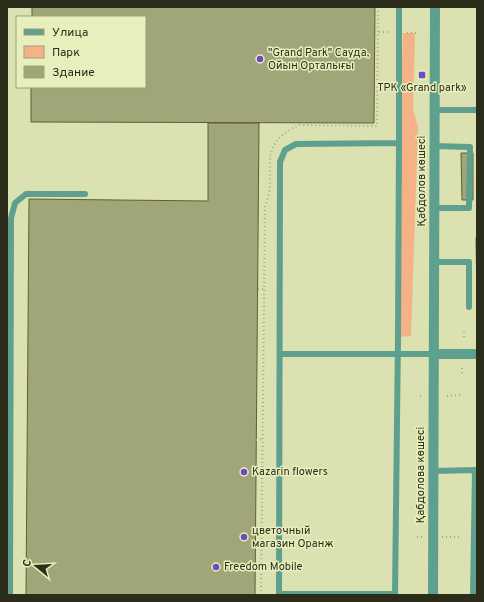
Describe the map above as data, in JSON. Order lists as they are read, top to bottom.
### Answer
{
  "streets": {
    "street": ["Қабдолов көшесі", "Қабдолова көшесі"]
  },
  "crossings": [
    ["Қабдолов көшесі", "Қабдолова көшесі"]
  ],
  "places": {
    "other": [
      "\"Grand Park\" Сауда, Ойын Орталығы",
      "Kazarin flowers",
      "цветочный магазин Оранж",
      "Freedom Mobile"
    ],
    "transit": ["ТРК «Grand park»"]
  },
  "legend": ["Улица", "Парк", "Здание"],
  "north": "left"
}
